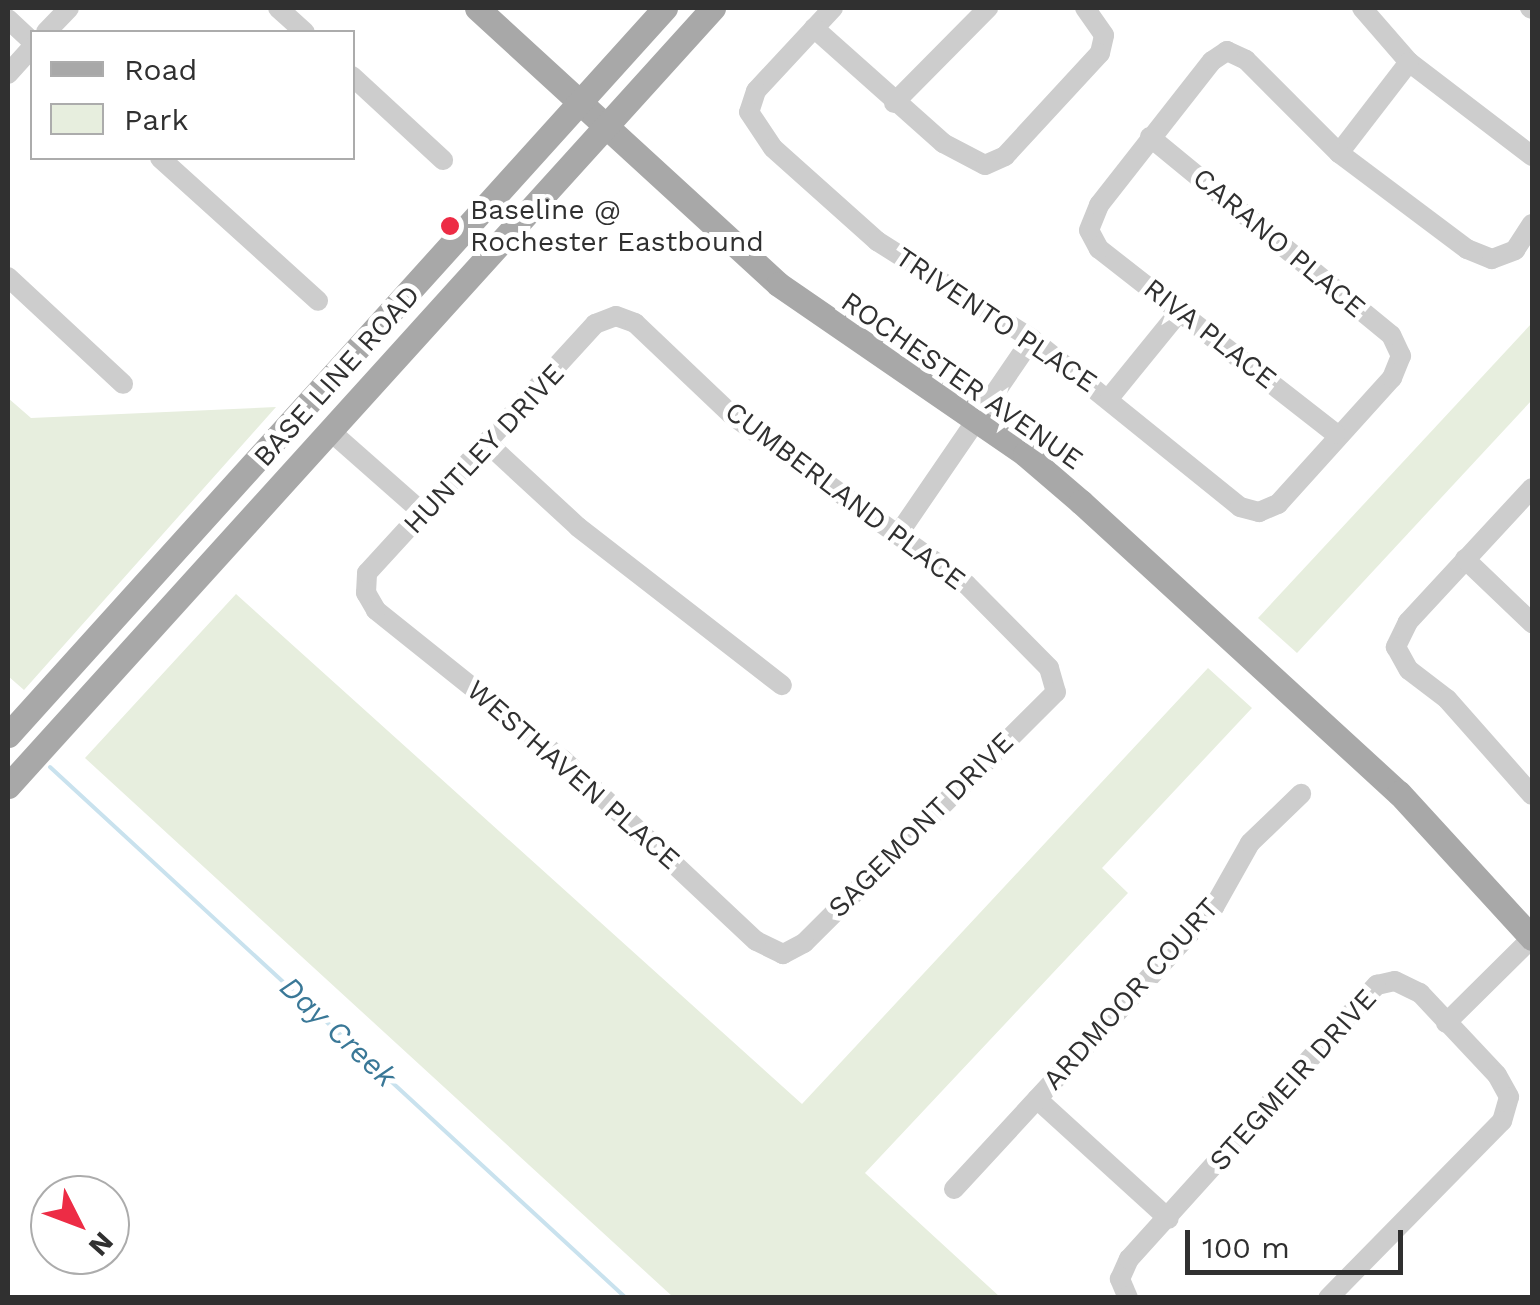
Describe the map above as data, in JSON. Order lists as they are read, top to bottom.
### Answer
{
  "streets": {
    "main road": ["BASE LINE ROAD", "ROCHESTER AVENUE"],
    "street": [
      "CARANO PLACE",
      "TRIVENTO PLACE",
      "RIVA PLACE",
      "HUNTLEY DRIVE",
      "CUMBERLAND PLACE",
      "WESTHAVEN PLACE",
      "SAGEMONT DRIVE",
      "ARDMOOR COURT",
      "STEGMEIR DRIVE"
    ]
  },
  "crossings": [
    ["CARANO PLACE", "TRIVENTO PLACE"],
    ["CARANO PLACE", "RIVA PLACE"],
    ["TRIVENTO PLACE", "RIVA PLACE"],
    ["BASE LINE ROAD", "ROCHESTER AVENUE"],
    ["HUNTLEY DRIVE", "CUMBERLAND PLACE"],
    ["HUNTLEY DRIVE", "WESTHAVEN PLACE"],
    ["CUMBERLAND PLACE", "SAGEMONT DRIVE"],
    ["WESTHAVEN PLACE", "SAGEMONT DRIVE"]
  ],
  "water": ["Day Creek"],
  "places": ["Baseline @ Rochester Eastbound"],
  "legend": ["Road", "Park"],
  "scale_bar": "100 m",
  "north": "bottom right"
}
